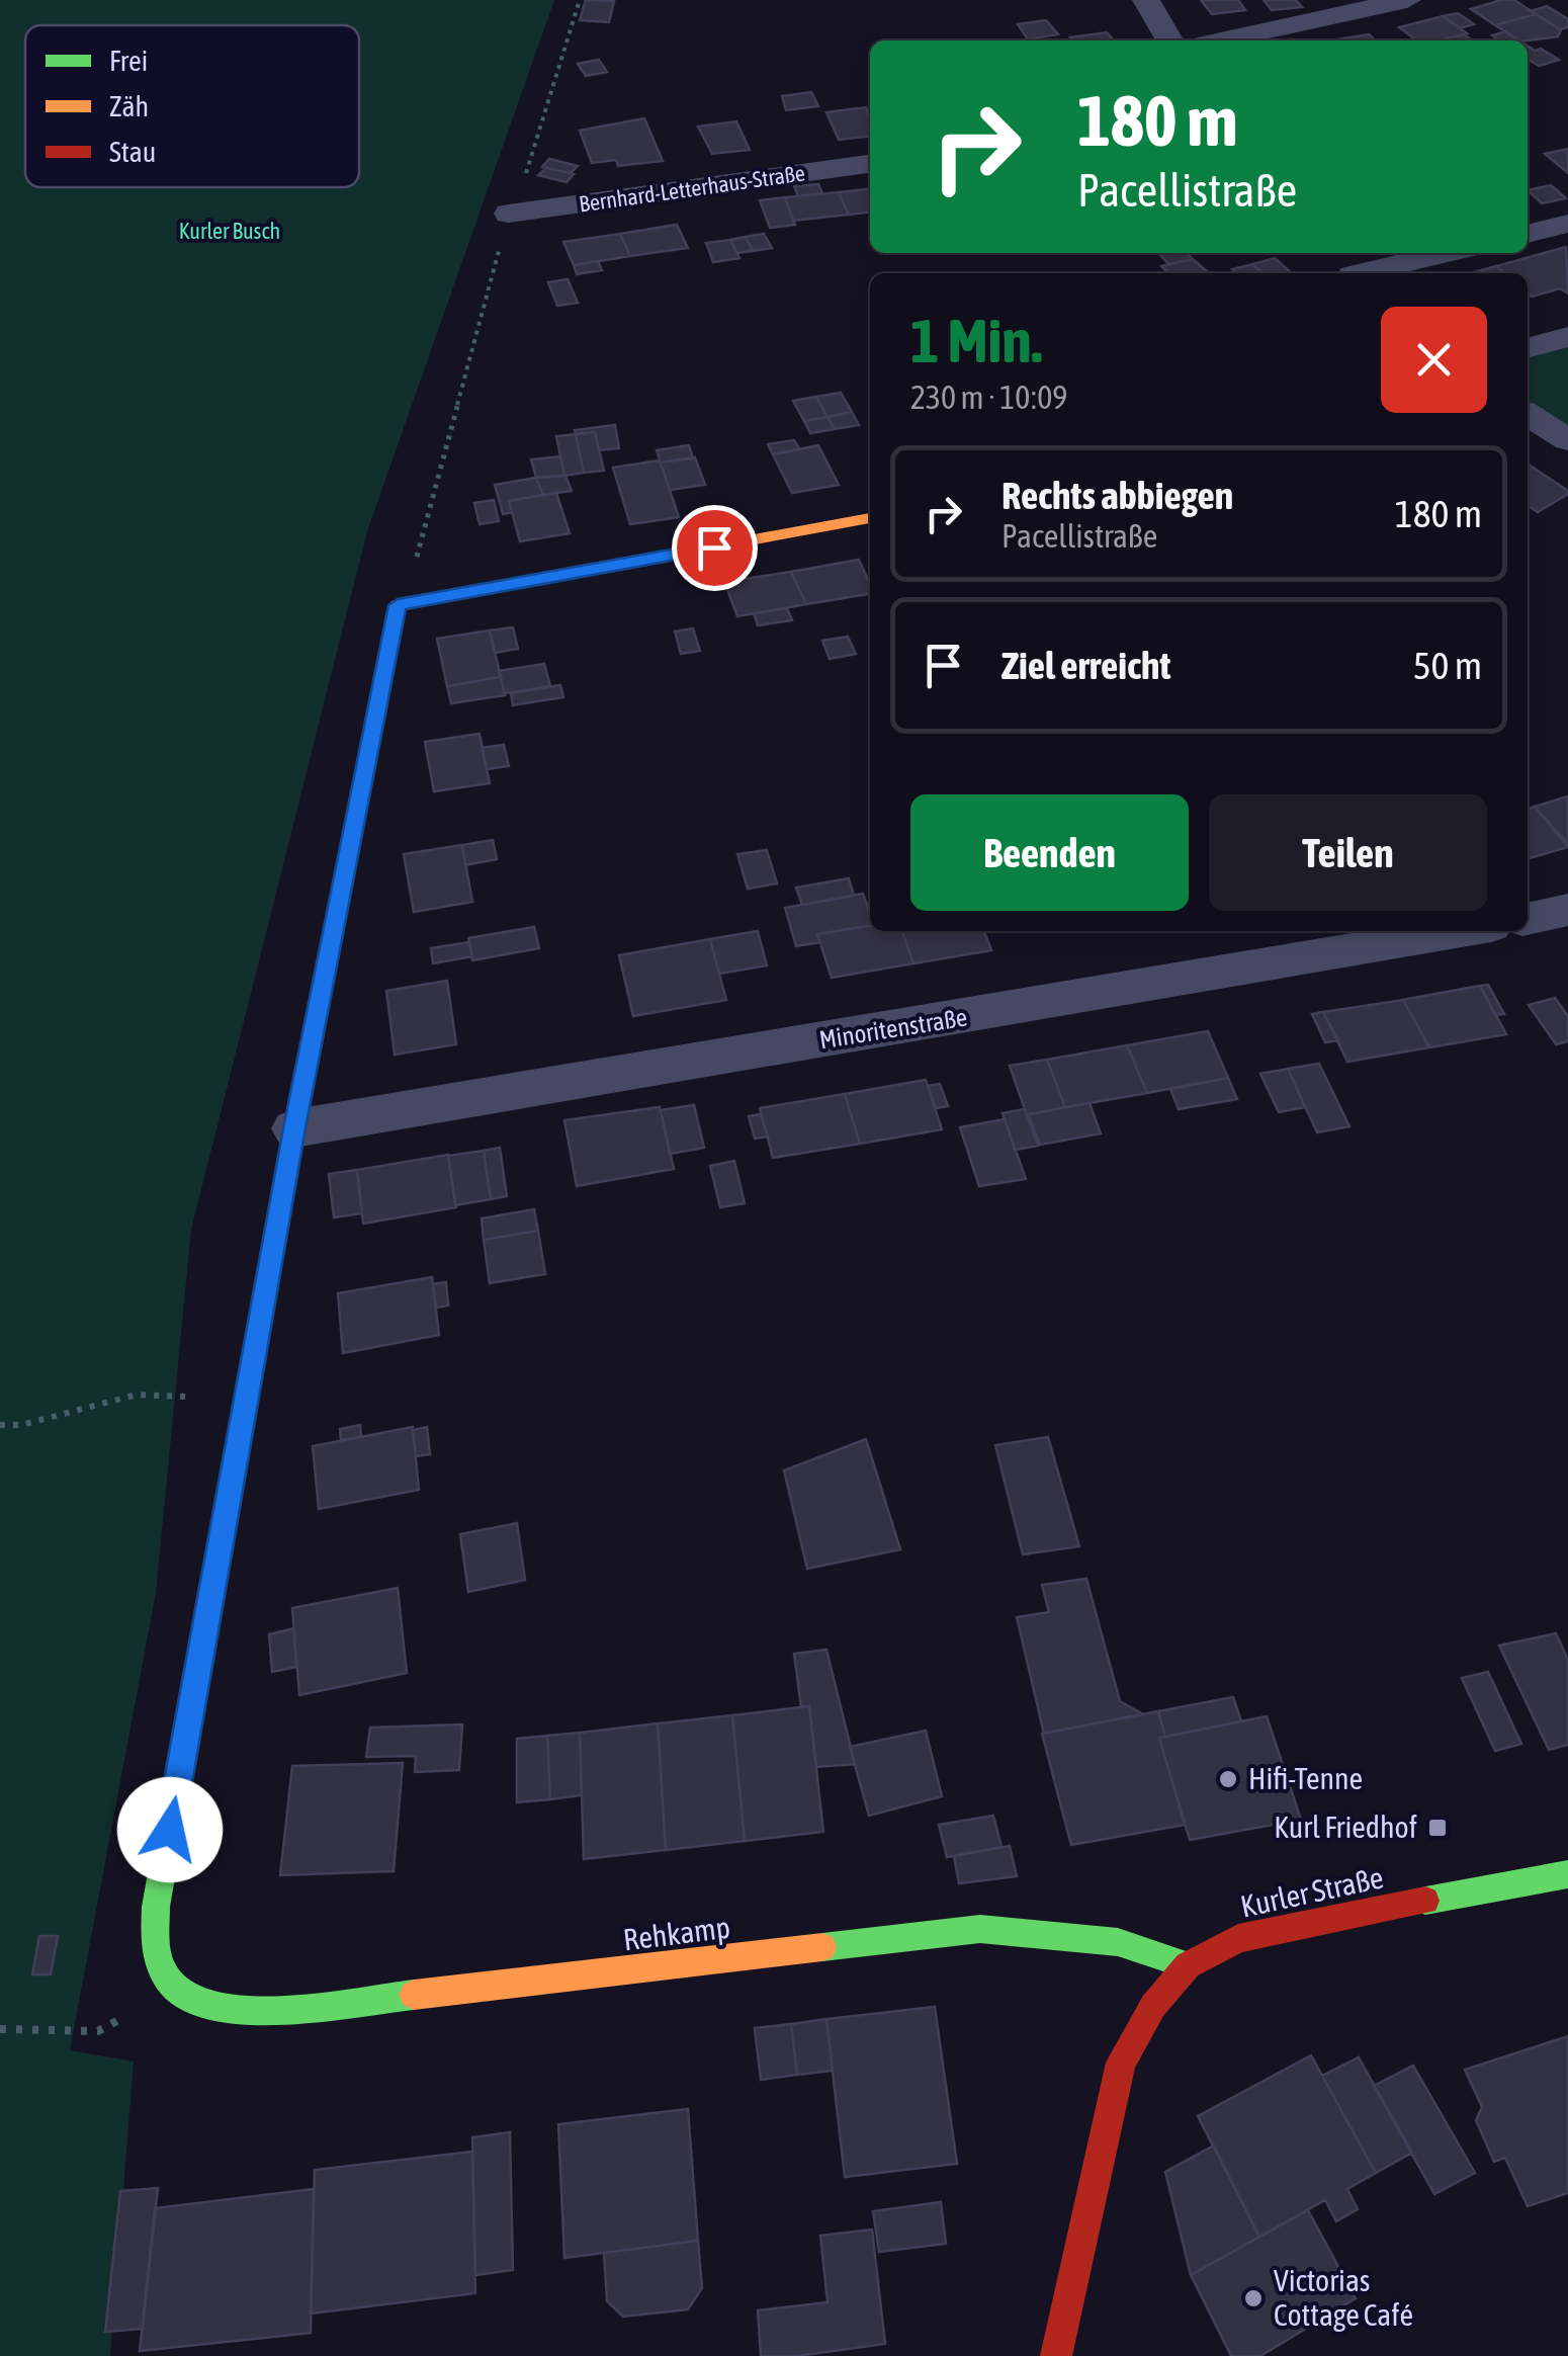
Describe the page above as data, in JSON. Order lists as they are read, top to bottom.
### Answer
{
  "streets": {
    "street": [
      "Bernhard-Letterhaus-Straße",
      "Minoritenstraße",
      "Kurler Straße",
      "Rehkamp"
    ]
  },
  "crossings": [
    ["Kurler Straße", "Rehkamp"]
  ],
  "parks": ["Kurler Busch"],
  "places": {
    "other": ["Hifi-Tenne", "Victorias Cottage Café"],
    "transit": ["Kurl Friedhof"]
  },
  "legend": ["Frei", "Zäh", "Stau"],
  "page": {
    "turn": ["180 m", "Pacellistraße"],
    "heading": ["1 Min.", "230 m · 10:09"],
    "list": [
      {
        "name": "Rechts abbiegen",
        "note": "Pacellistraße",
        "value": "180 m"
      },
      {
        "name": "Ziel erreicht",
        "value": "50 m"
      }
    ],
    "buttons": ["Beenden", "Teilen"]
  }
}
